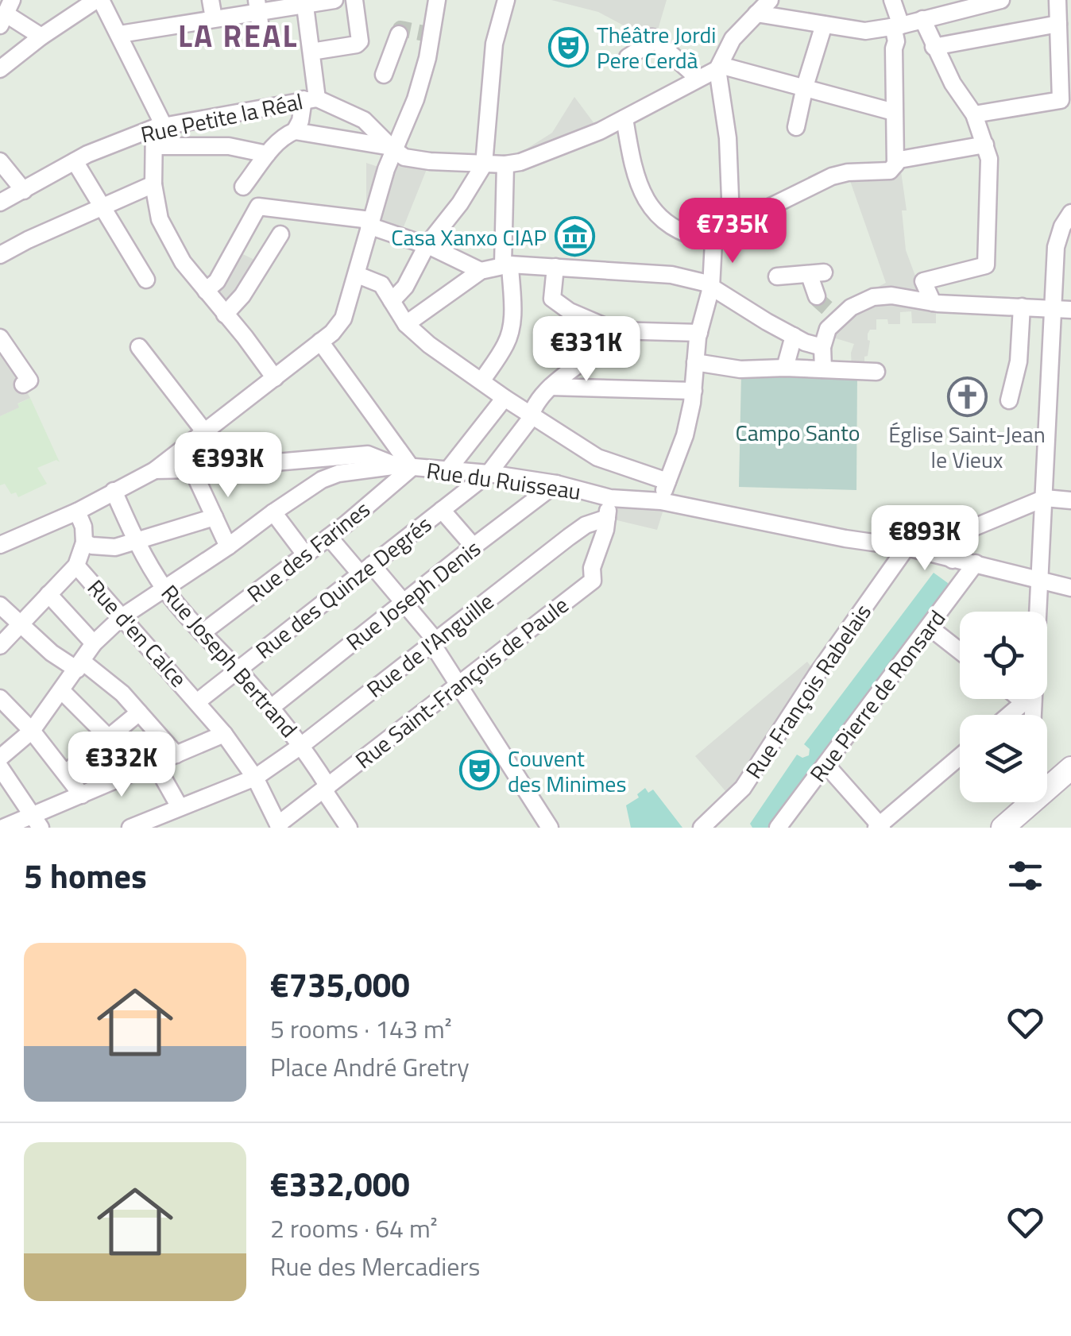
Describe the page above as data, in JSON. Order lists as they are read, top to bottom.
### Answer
{
  "streets": {
    "street": [
      "Rue Petite la Réal",
      "Rue du Ruisseau",
      "Rue des Farines",
      "Rue des Quinze Degrés",
      "Rue Joseph Denis",
      "Rue d'en Calce",
      "Rue de l'Anguille",
      "Rue Joseph Bertrand",
      "Rue Saint-François de Paule",
      "Rue François Rabelais",
      "Rue Pierre de Ronsard"
    ]
  },
  "crossings": [
    ["Rue du Ruisseau", "Rue des Farines"],
    ["Rue du Ruisseau", "Rue des Quinze Degrés"],
    ["Rue du Ruisseau", "Rue Joseph Denis"],
    ["Rue du Ruisseau", "Rue Saint-François de Paule"],
    ["Rue du Ruisseau", "Rue François Rabelais"],
    ["Rue du Ruisseau", "Rue Pierre de Ronsard"],
    ["Rue des Farines", "Rue Joseph Bertrand"],
    ["Rue des Quinze Degrés", "Rue d'en Calce"],
    ["Rue des Quinze Degrés", "Rue Joseph Bertrand"],
    ["Rue Joseph Denis", "Rue Joseph Bertrand"],
    ["Rue d'en Calce", "Rue de l'Anguille"],
    ["Rue d'en Calce", "Rue Saint-François de Paule"],
    ["Rue de l'Anguille", "Rue Joseph Bertrand"],
    ["Rue de l'Anguille", "Rue Saint-François de Paule"],
    ["Rue Joseph Bertrand", "Rue Saint-François de Paule"]
  ],
  "districts": ["LA REAL"],
  "parks": ["Campo Santo"],
  "places": {
    "theatre": ["Théâtre Jordi Pere Cerdà", "Couvent des Minimes"],
    "museum": ["Casa Xanxo CIAP"],
    "church": ["Église Saint-Jean le Vieux"]
  },
  "page": {
    "price": [
      "€735K",
      "€331K",
      "€393K",
      "€893K",
      "€332K"
    ],
    "heading": "5 homes",
    "list": [
      {
        "name": "€735,000",
        "note": "5 rooms · 143 m² · Place André Gretry"
      },
      {
        "name": "€332,000",
        "note": "2 rooms · 64 m² · Rue des Mercadiers"
      }
    ]
  }
}
